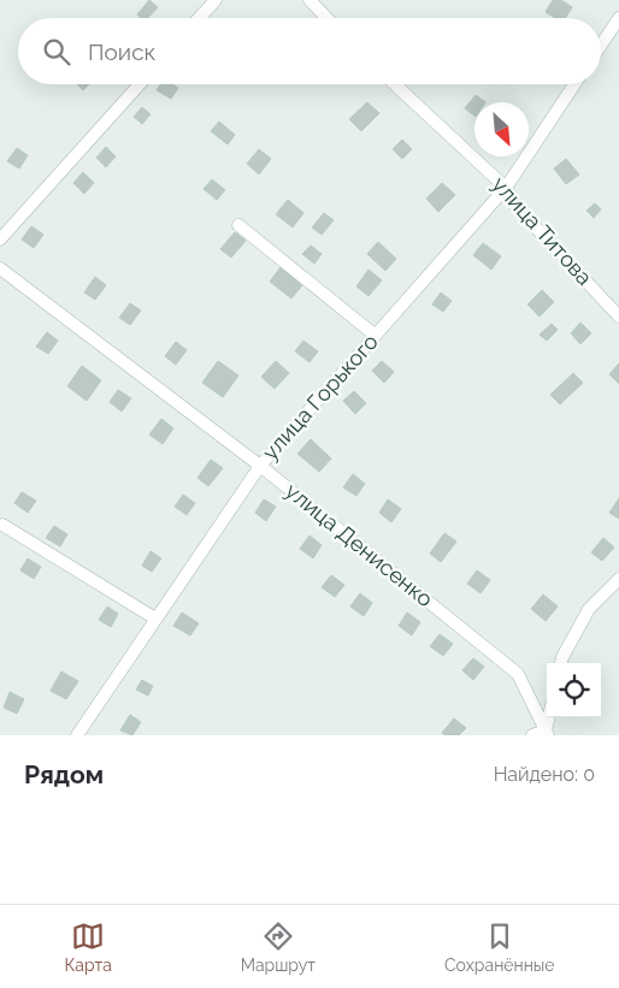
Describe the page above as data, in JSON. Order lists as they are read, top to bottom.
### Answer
{
  "streets": {
    "street": ["улица Титова", "улица Горького", "улица Денисенко"]
  },
  "crossings": [
    ["улица Титова", "улица Горького"],
    ["улица Горького", "улица Денисенко"]
  ],
  "north": "bottom right",
  "page": {
    "search": "Поиск",
    "heading": ["Рядом", "Найдено: 0"],
    "nav": ["Карта", "Маршрут", "Сохранённые"]
  }
}
